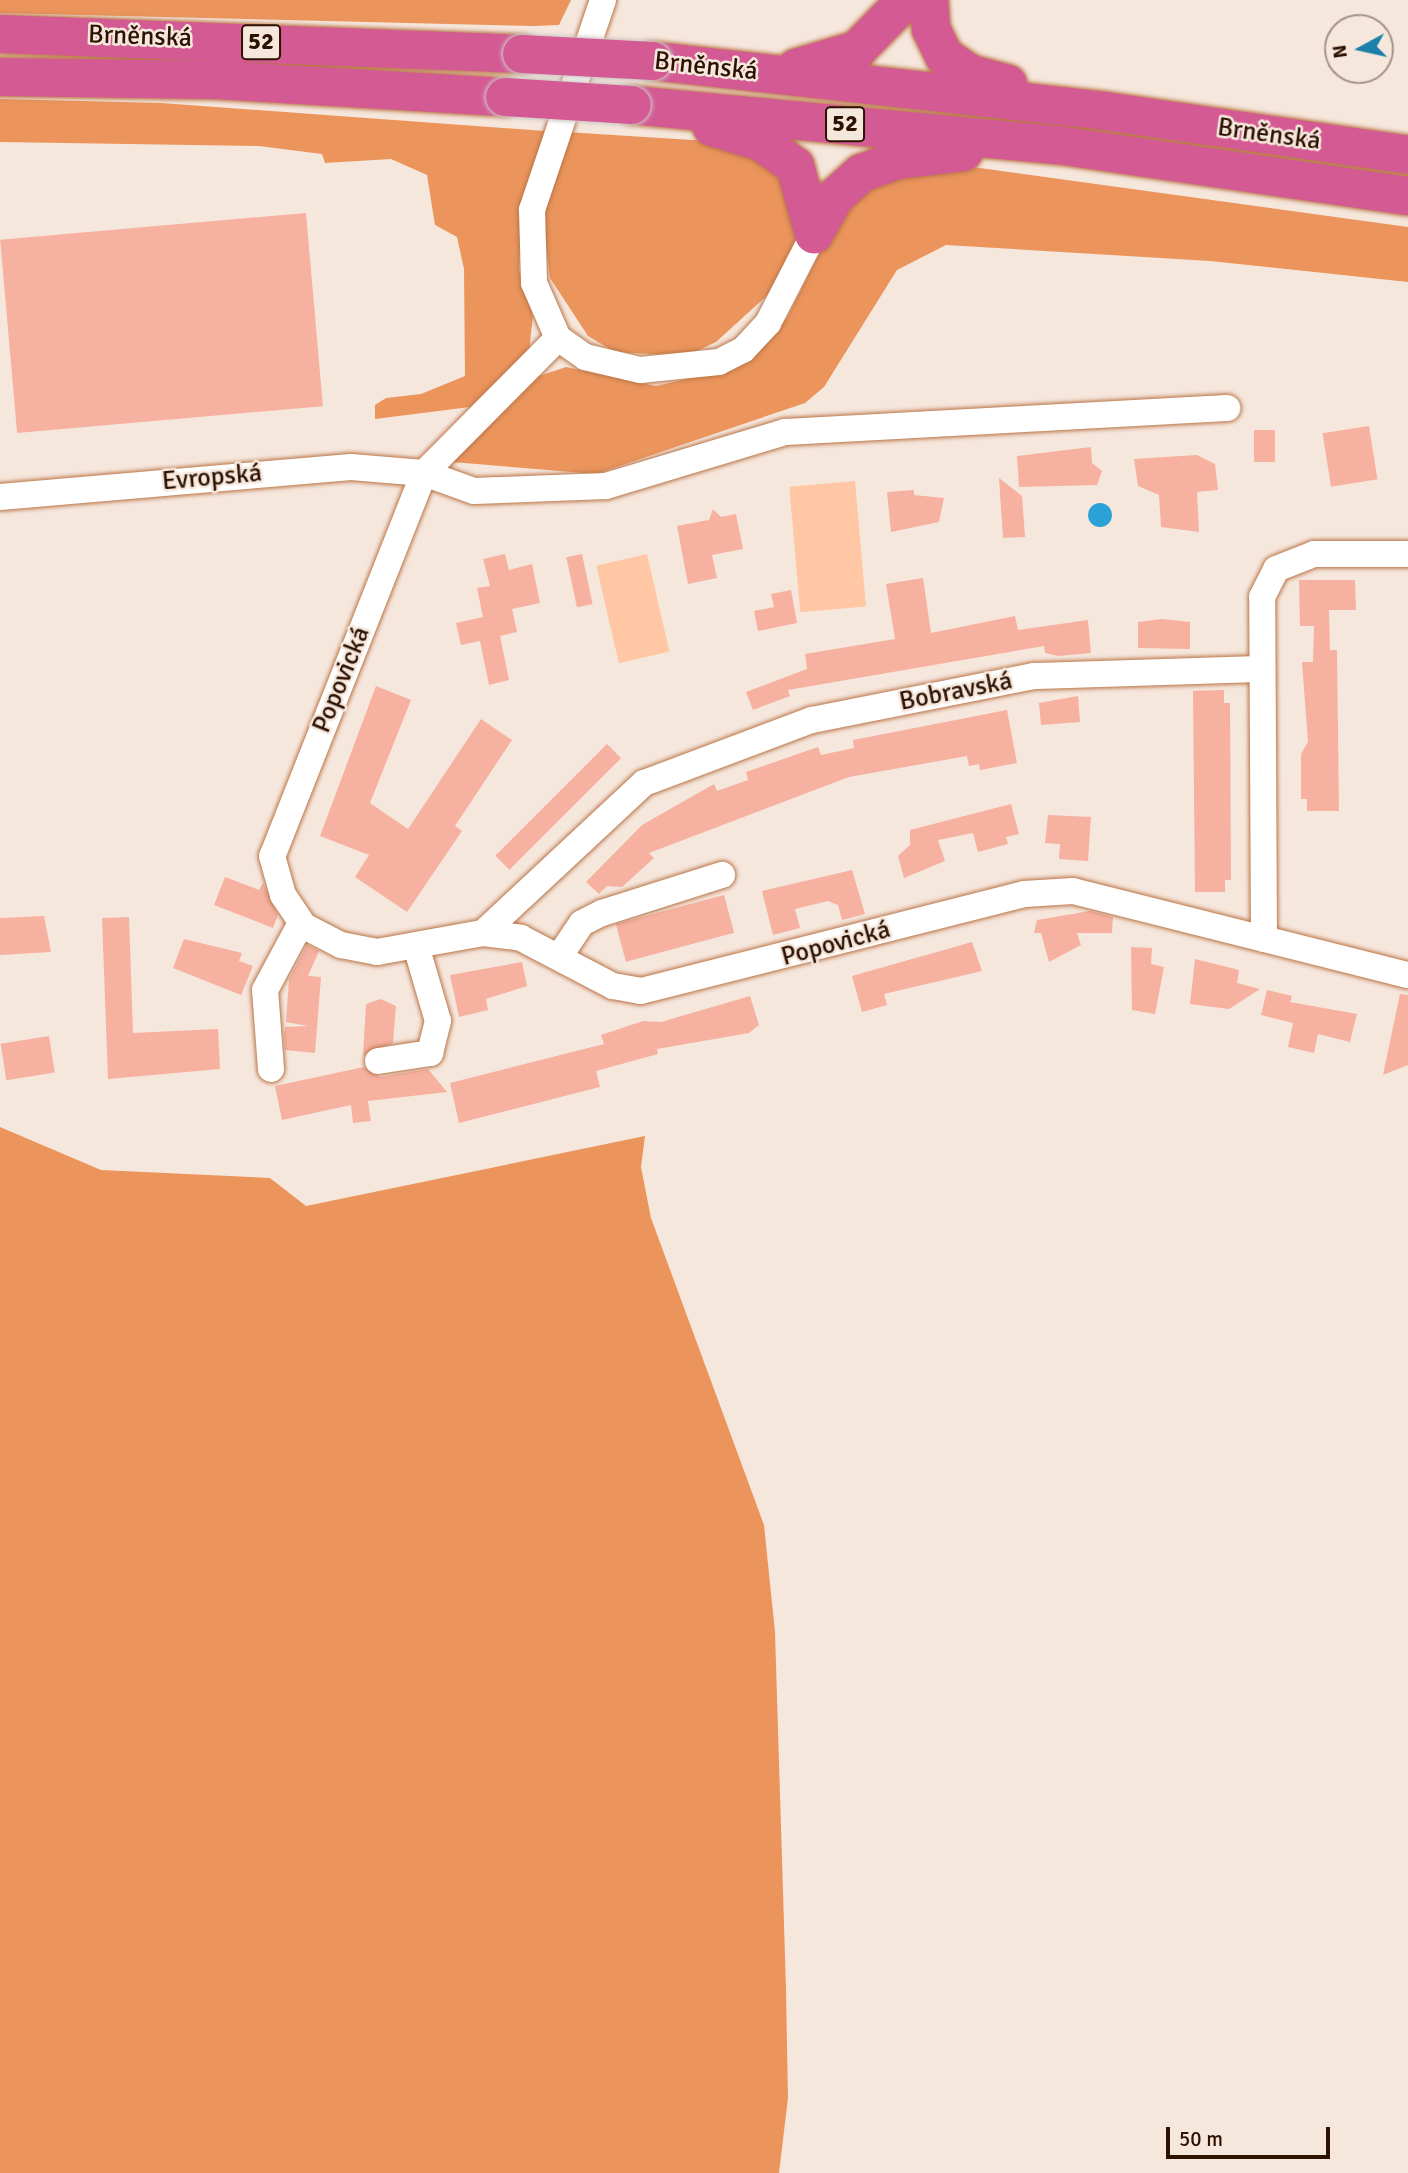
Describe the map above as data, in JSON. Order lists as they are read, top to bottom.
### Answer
{
  "streets": {
    "highway": ["Brněnská", "52"],
    "street": ["Evropská", "Popovická", "Bobravská"]
  },
  "crossings": [
    ["Evropská", "Popovická"],
    ["Popovická", "Bobravská"]
  ],
  "scale_bar": "50 m",
  "north": "left"
}
